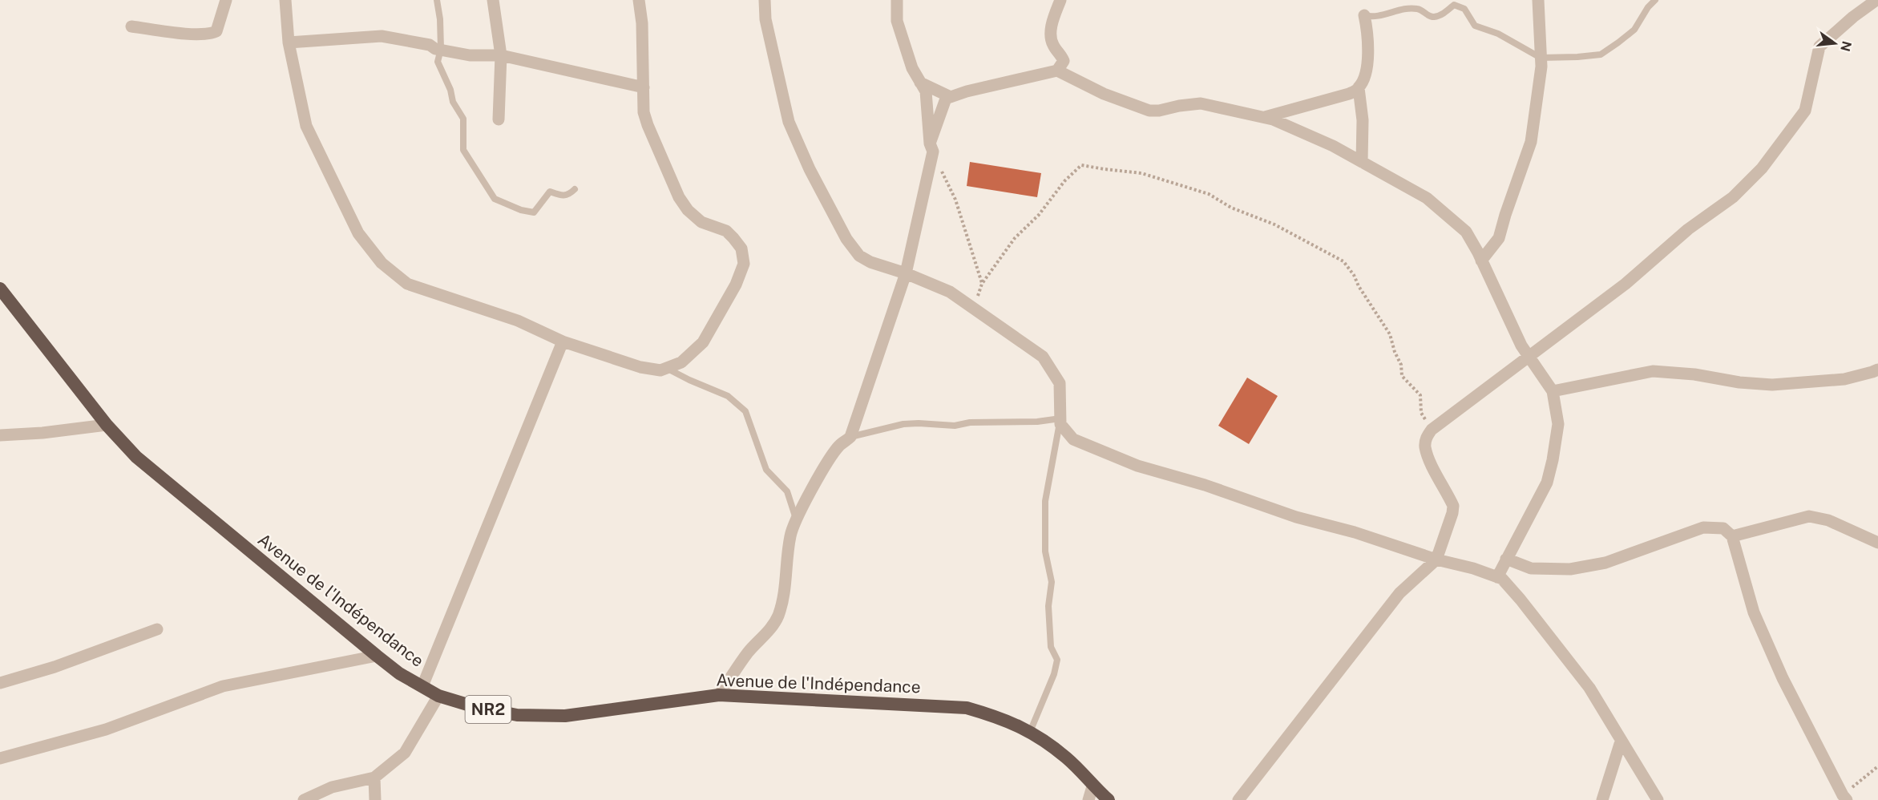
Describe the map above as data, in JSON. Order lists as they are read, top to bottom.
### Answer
{
  "streets": {
    "highway": ["Avenue de l'Indépendance", "NR2"]
  },
  "north": "right"
}
